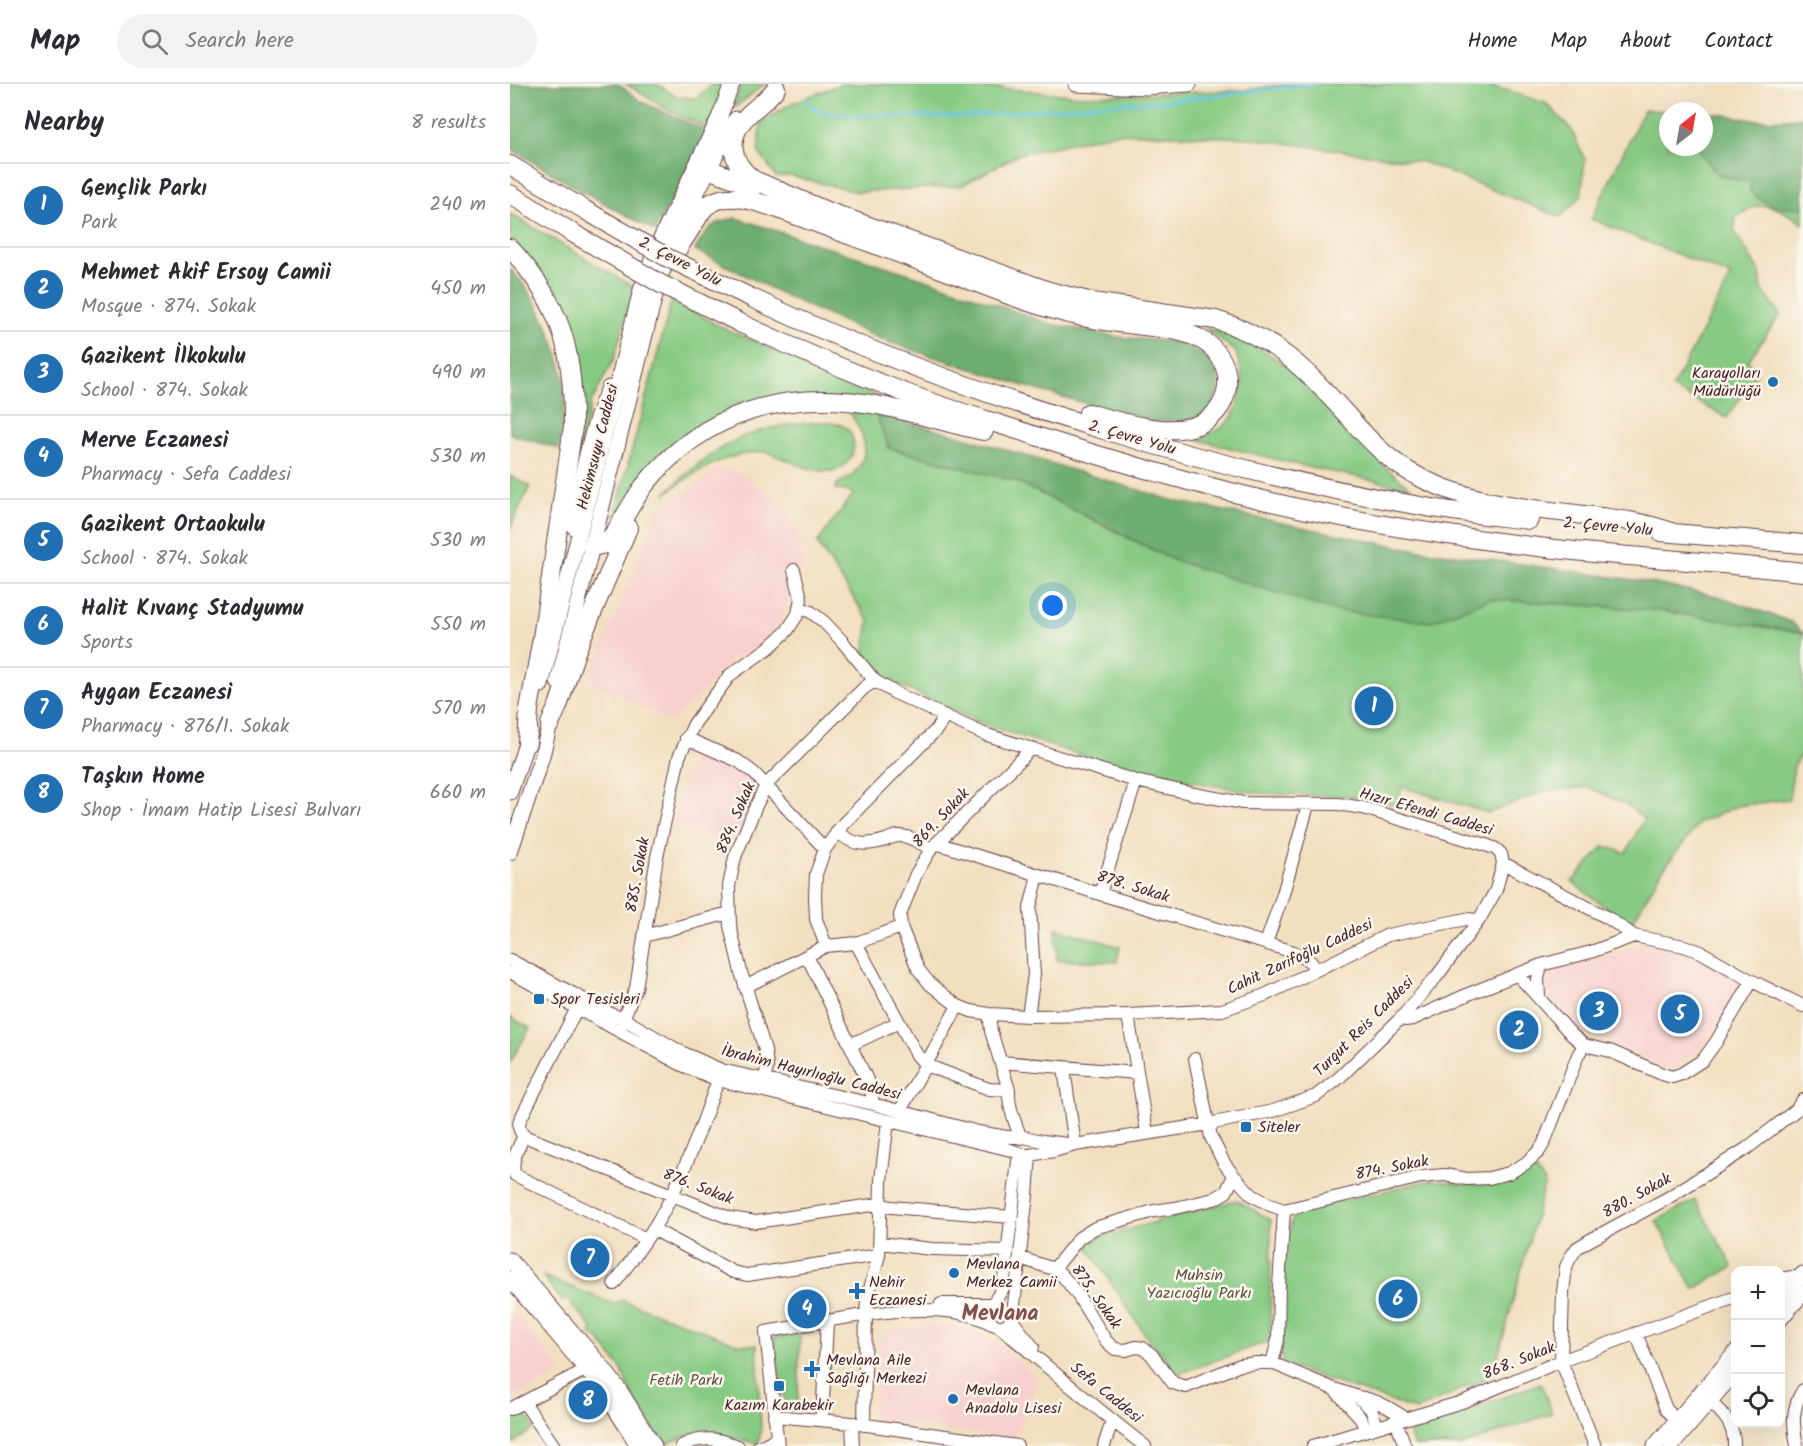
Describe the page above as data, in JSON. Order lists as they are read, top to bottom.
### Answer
{
  "streets": {
    "highway": ["2. Çevre Yolu"],
    "main road": ["Hekimsuyu Caddesi"],
    "street": [
      "Hızır Efendi Caddesi",
      "884. Sokak",
      "869. Sokak",
      "885. Sokak",
      "878. Sokak",
      "Cahit Zarifoğlu Caddesi",
      "Turgut Reis Caddesi",
      "İbrahim Hayırlıoğlu Caddesi",
      "874. Sokak",
      "876. Sokak",
      "880. Sokak",
      "875. Sokak",
      "868. Sokak",
      "Sefa Caddesi"
    ]
  },
  "crossings": [
    ["Hızır Efendi Caddesi", "884. Sokak"],
    ["Hızır Efendi Caddesi", "869. Sokak"],
    ["Hızır Efendi Caddesi", "Turgut Reis Caddesi"],
    ["884. Sokak", "İbrahim Hayırlıoğlu Caddesi"],
    ["869. Sokak", "878. Sokak"],
    ["885. Sokak", "İbrahim Hayırlıoğlu Caddesi"],
    ["878. Sokak", "Cahit Zarifoğlu Caddesi"],
    ["Cahit Zarifoğlu Caddesi", "Turgut Reis Caddesi"],
    ["Turgut Reis Caddesi", "İbrahim Hayırlıoğlu Caddesi"],
    ["880. Sokak", "868. Sokak"],
    ["875. Sokak", "868. Sokak"]
  ],
  "districts": ["Mevlana"],
  "parks": ["Muhsin Yazıcıoğlu Parkı", "Fetih Parkı"],
  "places": {
    "other": ["Karayolları Müdürlüğü", "Mevlana Merkez Camii", "Mevlana Anadolu Lisesi"],
    "transit": ["Spor Tesisleri", "Siteler", "Kazım Karabekir"],
    "health": ["Nehir Eczanesi", "Mevlana Aile Sağlığı Merkezi"]
  },
  "north": "top right",
  "page": {
    "header": "Map",
    "search": "Search here",
    "nav": [
      "Home",
      "Map",
      "About",
      "Contact"
    ],
    "heading": ["Nearby", "8 results"],
    "list": [
      {
        "mark": "1",
        "name": "Gençlik Parkı",
        "note": "Park",
        "value": "240 m"
      },
      {
        "mark": "2",
        "name": "Mehmet Akif Ersoy Camii",
        "note": "Mosque · 874. Sokak",
        "value": "450 m"
      },
      {
        "mark": "3",
        "name": "Gazikent İlkokulu",
        "note": "School · 874. Sokak",
        "value": "490 m"
      },
      {
        "mark": "4",
        "name": "Merve Eczanesi",
        "note": "Pharmacy · Sefa Caddesi",
        "value": "530 m"
      },
      {
        "mark": "5",
        "name": "Gazikent Ortaokulu",
        "note": "School · 874. Sokak",
        "value": "530 m"
      },
      {
        "mark": "6",
        "name": "Halit Kıvanç Stadyumu",
        "note": "Sports",
        "value": "550 m"
      },
      {
        "mark": "7",
        "name": "Aygan Eczanesi",
        "note": "Pharmacy · 876/1. Sokak",
        "value": "570 m"
      },
      {
        "mark": "8",
        "name": "Taşkın Home",
        "note": "Shop · İmam Hatip Lisesi Bulvarı",
        "value": "660 m"
      }
    ],
    "pins": [
      "1",
      "3",
      "5",
      "2",
      "7",
      "6",
      "4",
      "8"
    ],
    "map_buttons": ["+", "−"]
  }
}
